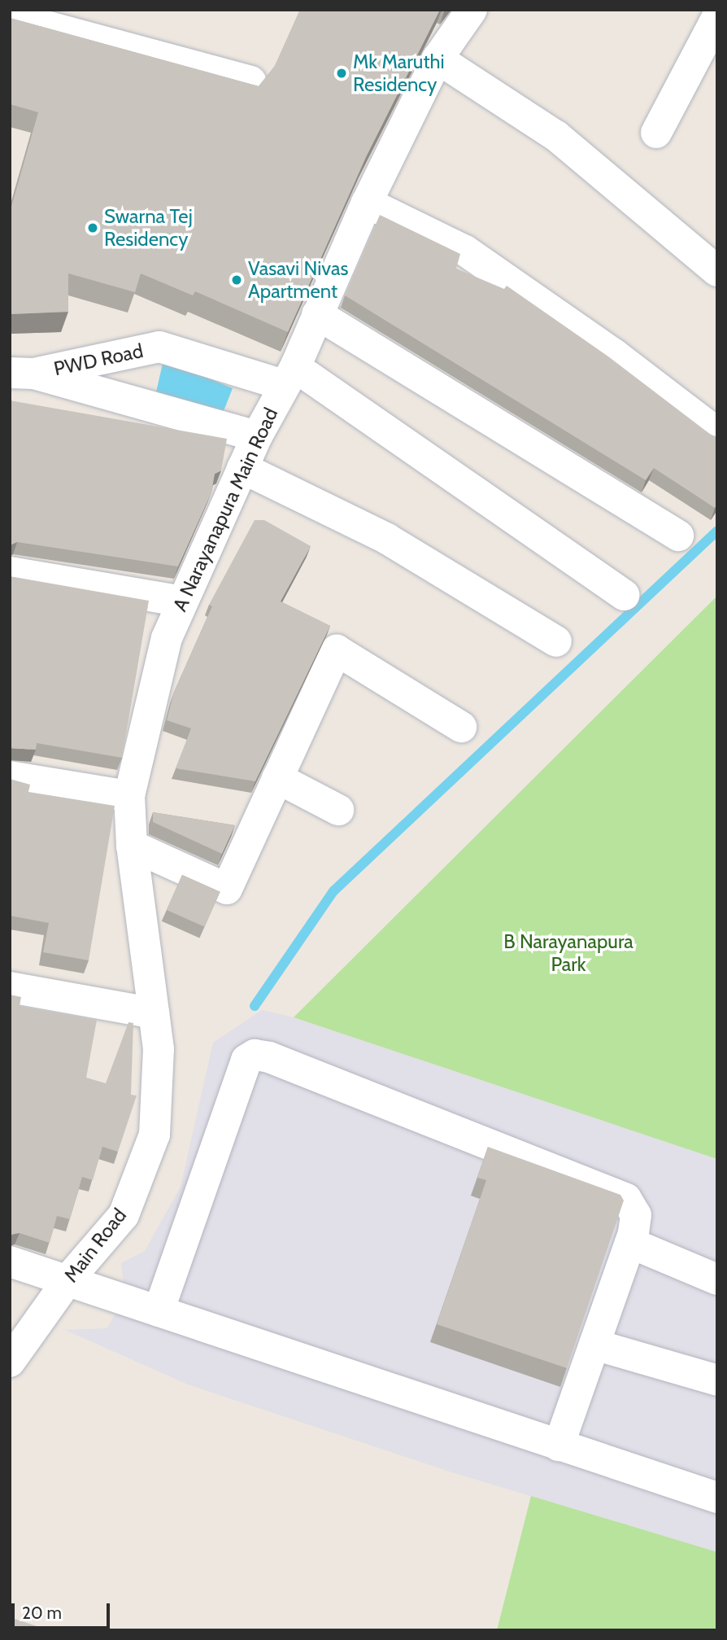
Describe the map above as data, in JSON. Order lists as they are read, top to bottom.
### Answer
{
  "streets": {
    "street": ["PWD Road", "A Narayanapura Main Road", "Main Road"]
  },
  "crossings": [
    ["PWD Road", "A Narayanapura Main Road"],
    ["A Narayanapura Main Road", "Main Road"]
  ],
  "parks": ["B Narayanapura Park"],
  "places": ["Mk Maruthi Residency", "Swarna Tej Residency", "Vasavi Nivas Apartment"],
  "scale_bar": "20 m"
}
